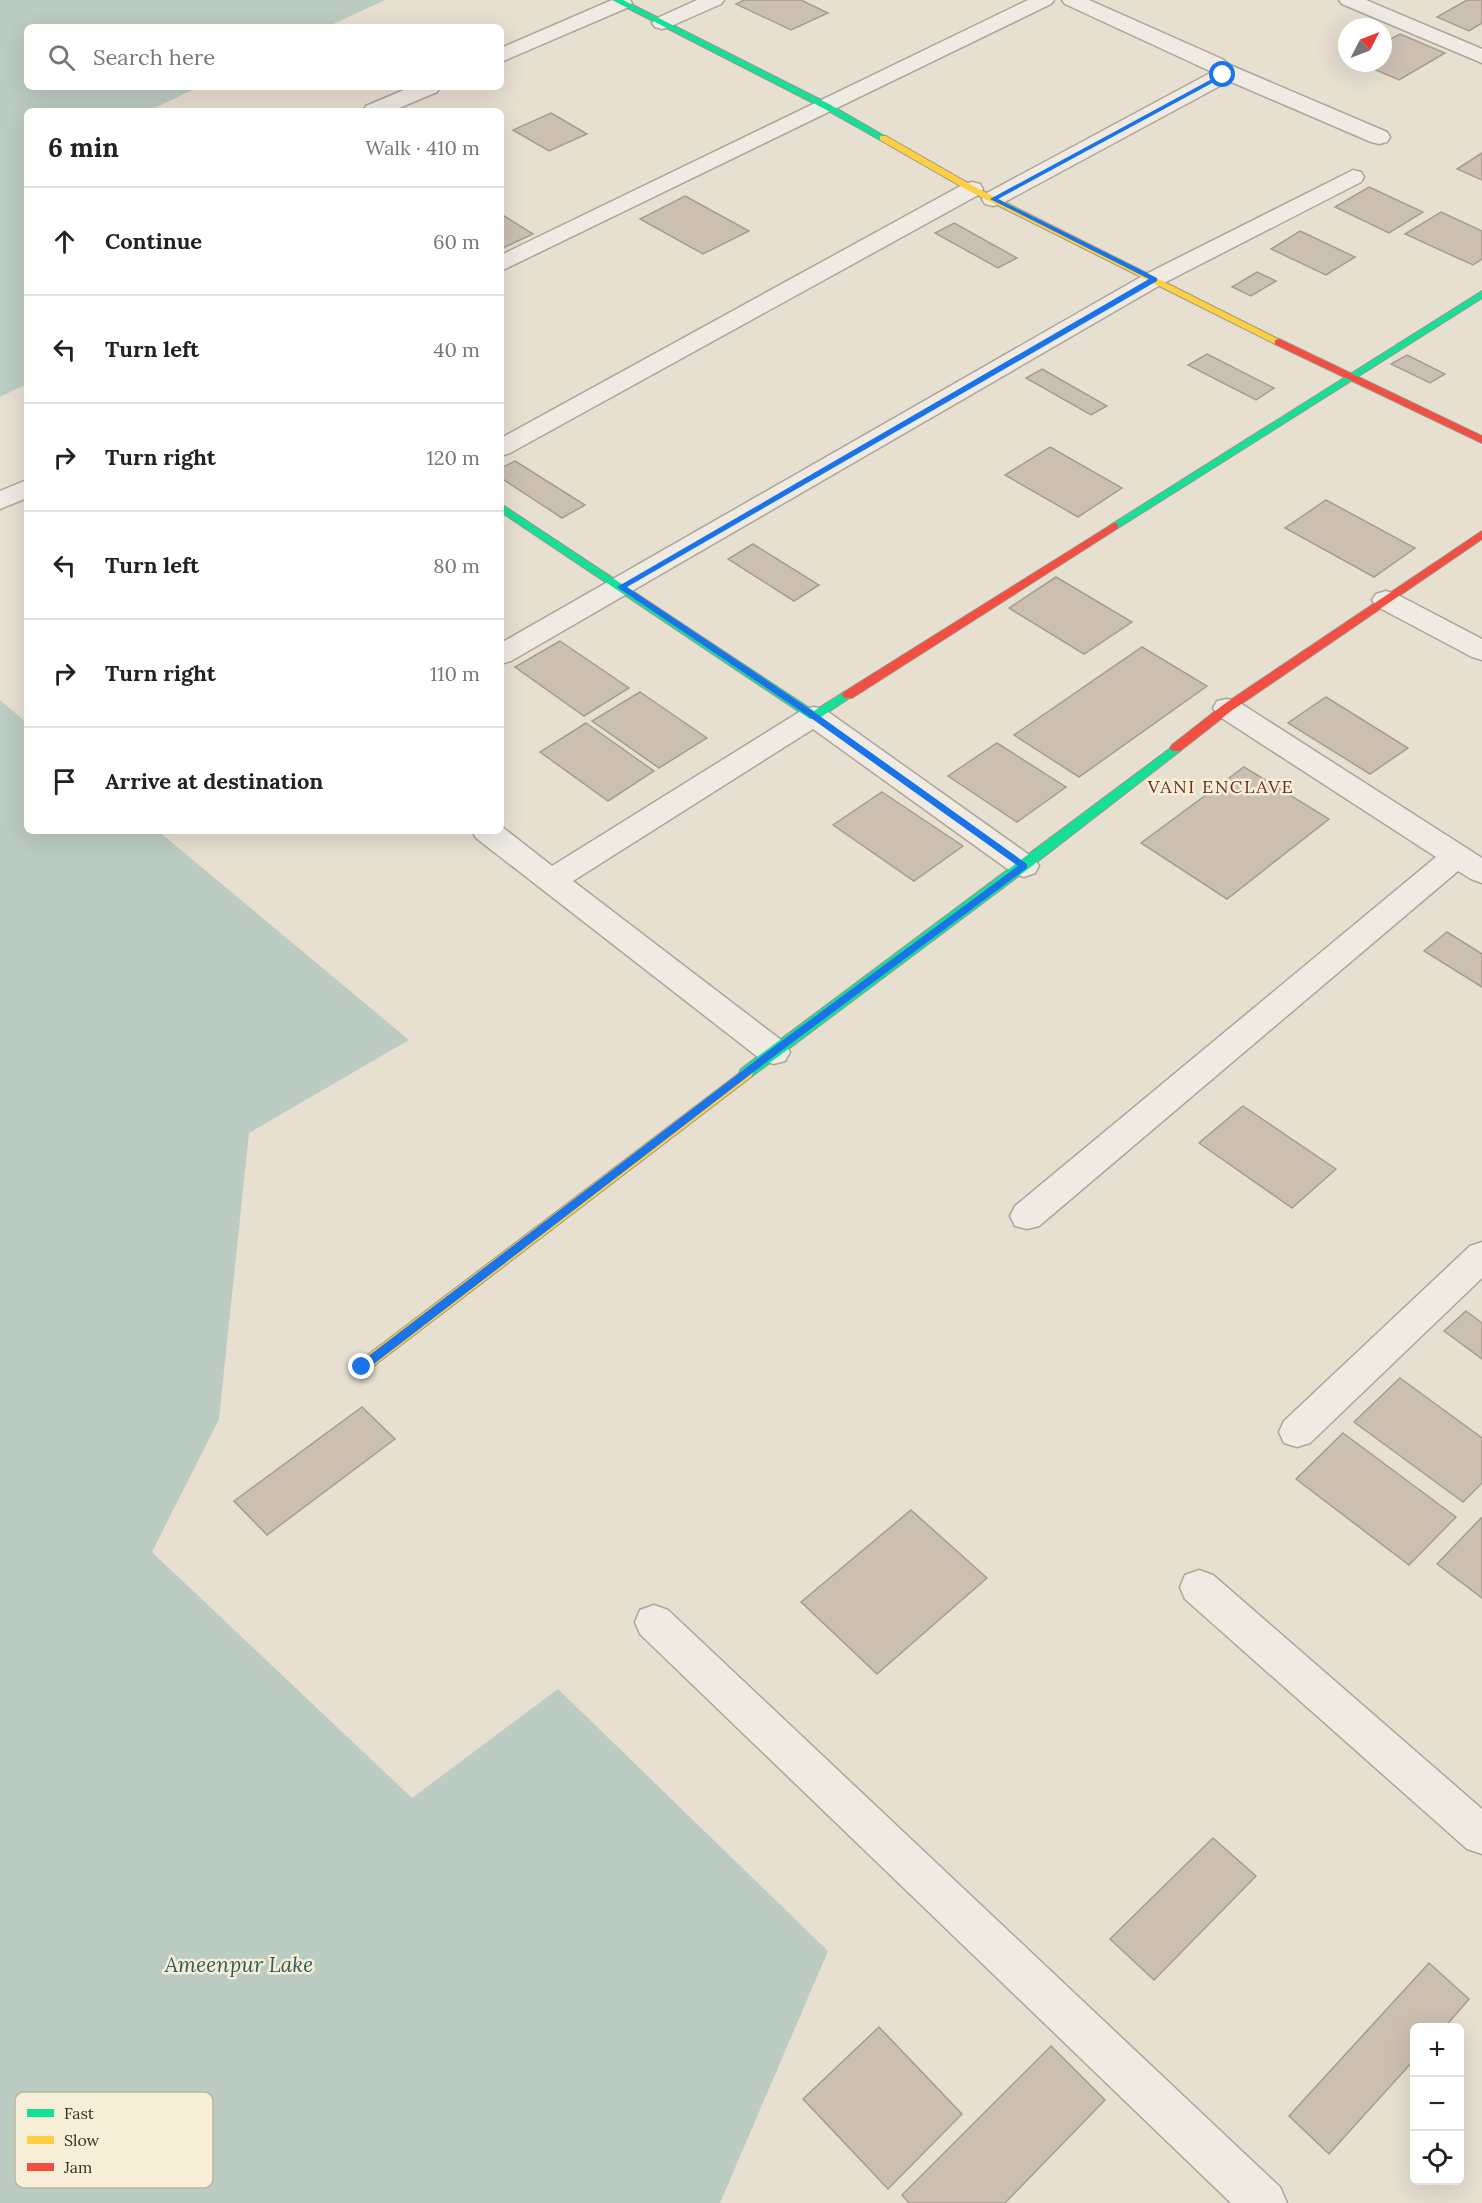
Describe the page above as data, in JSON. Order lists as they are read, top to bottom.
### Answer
{
  "districts": ["VANI ENCLAVE"],
  "water": ["Ameenpur Lake"],
  "legend": ["Fast", "Slow", "Jam"],
  "north": "top right",
  "page": {
    "search": "Search here",
    "heading": ["6 min", "Walk · 410 m"],
    "list": [
      ["Continue", "60 m"],
      ["Turn left", "40 m"],
      ["Turn right", "120 m"],
      ["Turn left", "80 m"],
      ["Turn right", "110 m"],
      "Arrive at destination"
    ],
    "map_buttons": ["+", "−"]
  }
}
